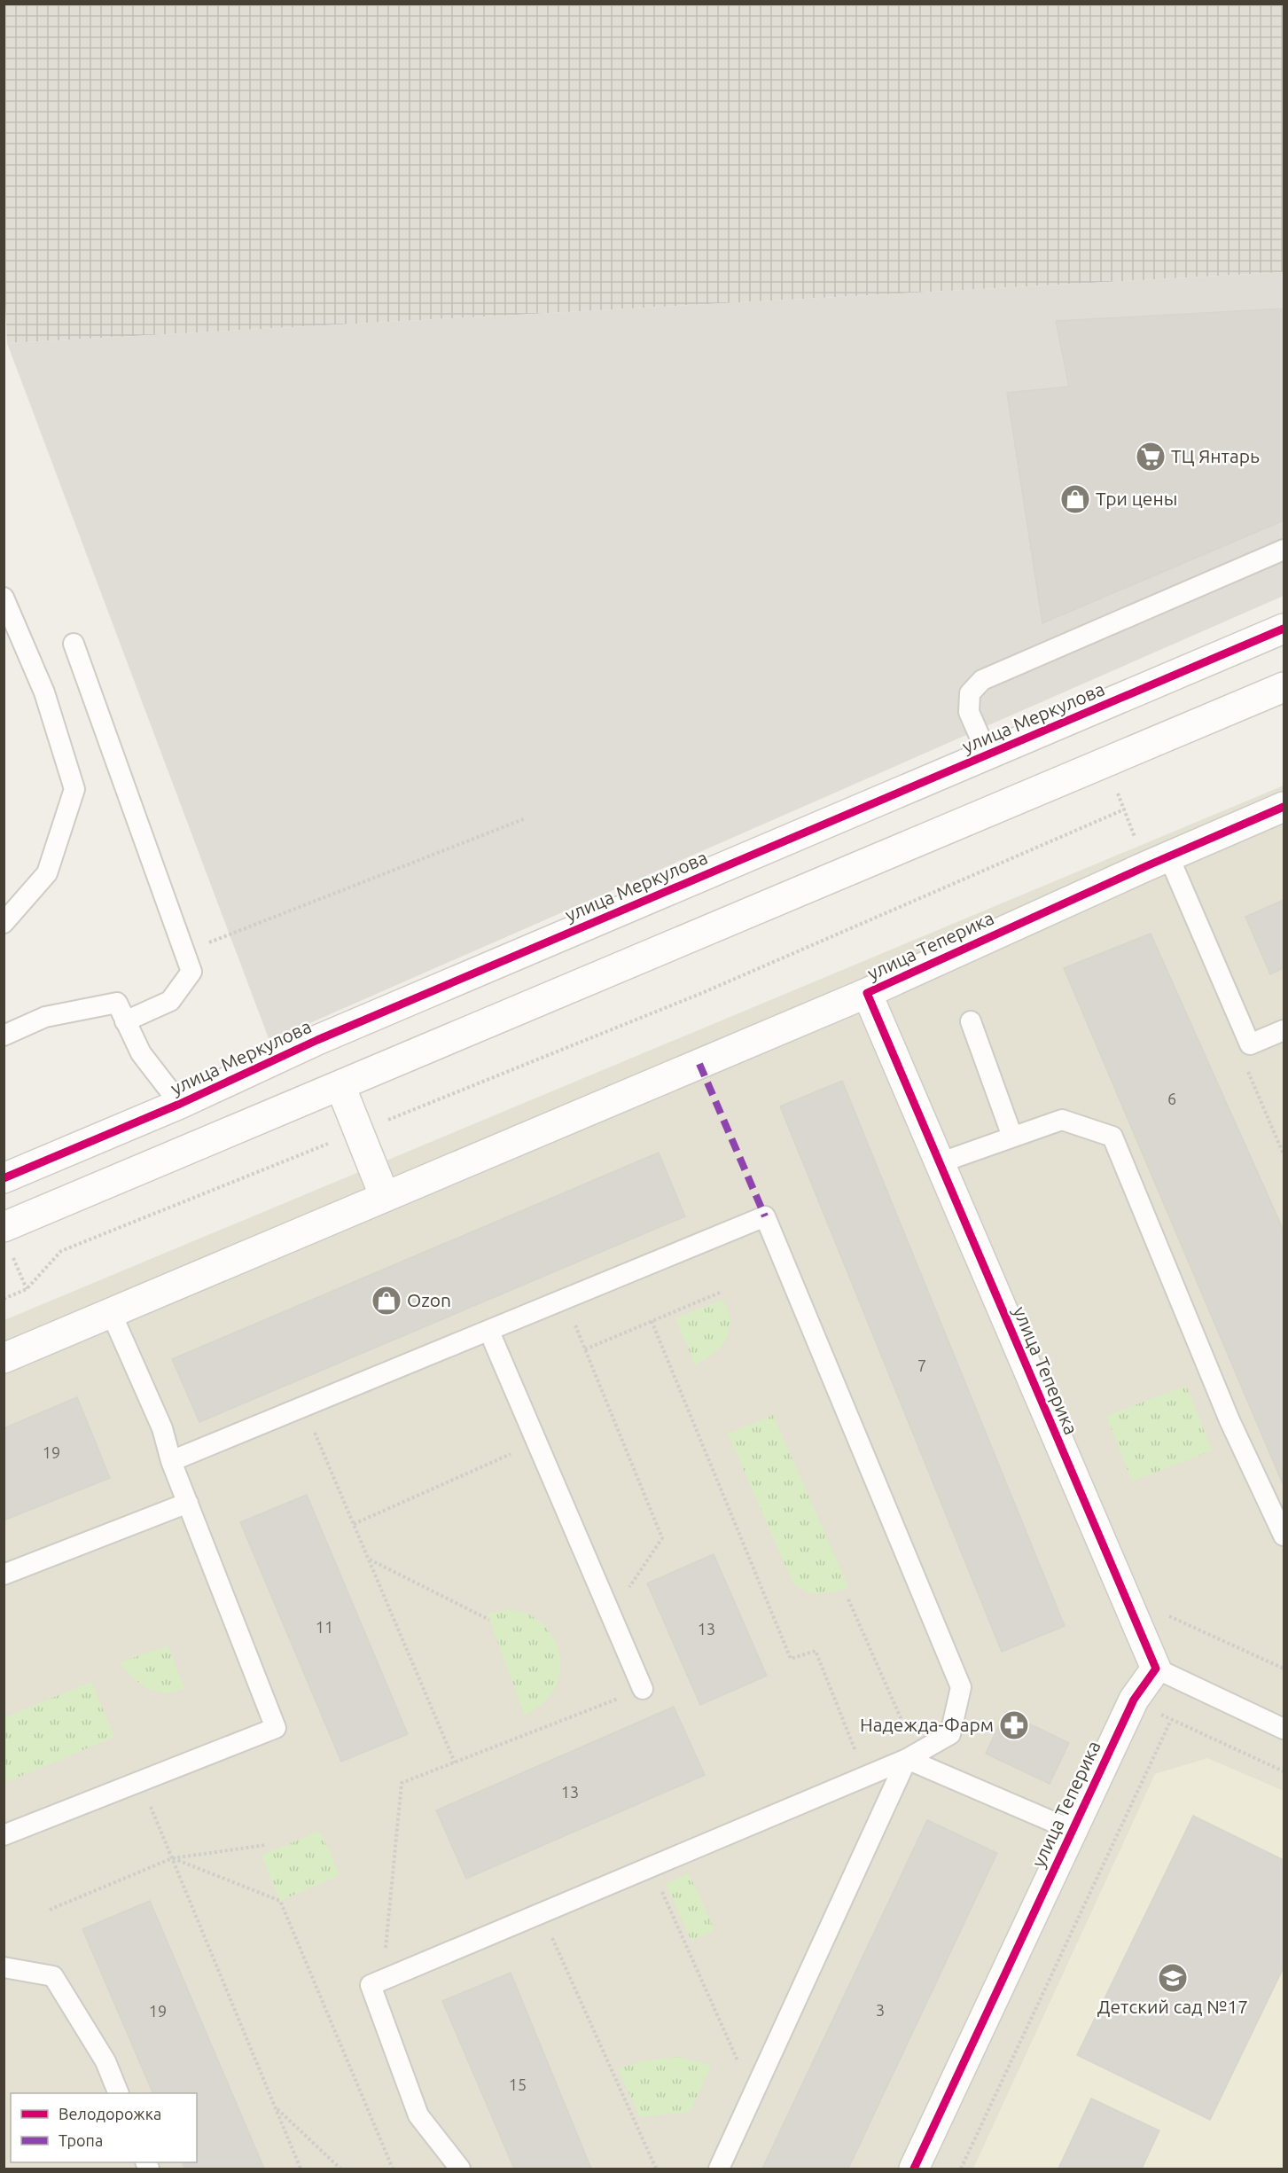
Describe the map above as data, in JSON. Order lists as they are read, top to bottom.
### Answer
{
  "streets": {
    "street": ["улица Меркулова", "улица Теперика"]
  },
  "places": {
    "supermarket": ["ТЦ Янтарь"],
    "shop": ["Три цены", "Ozon"],
    "pharmacy": ["Надежда-Фарм"],
    "school or university": ["Детский сад №17"]
  },
  "house_numbers": [
    "6",
    "7",
    "19",
    "11",
    "13",
    "13",
    "3",
    "19",
    "15"
  ],
  "legend": ["Велодорожка", "Тропа"]
}
